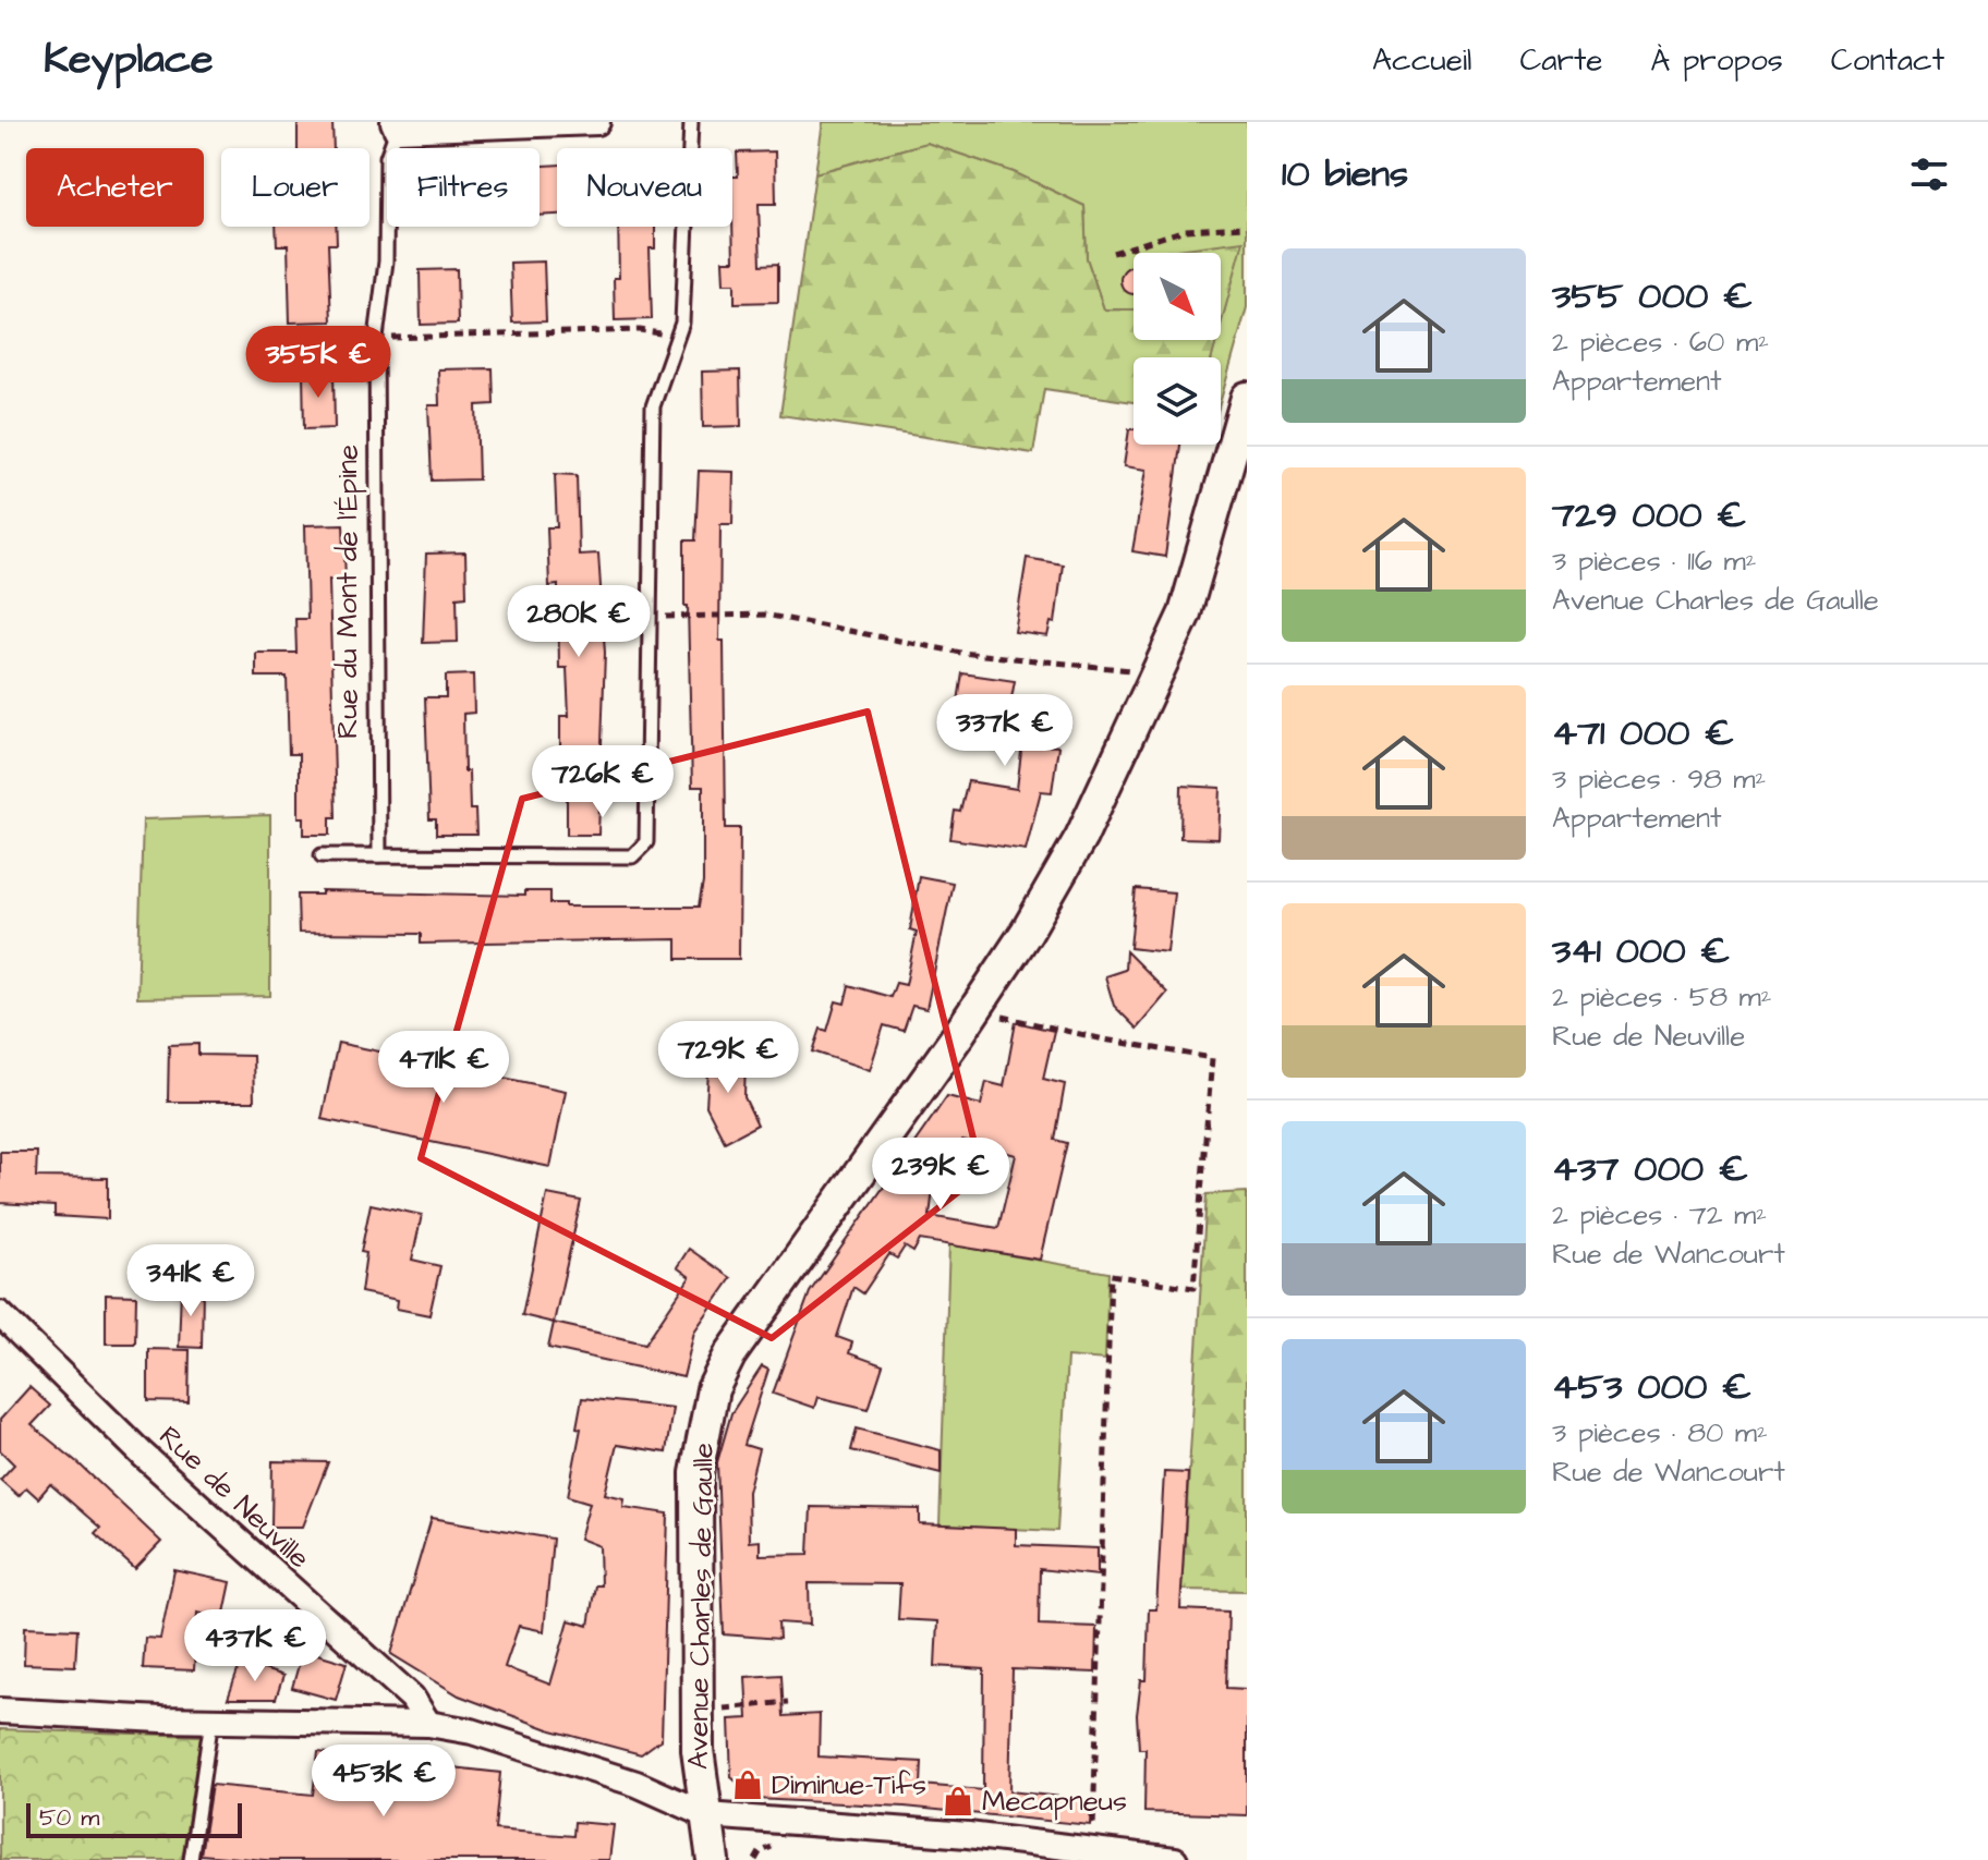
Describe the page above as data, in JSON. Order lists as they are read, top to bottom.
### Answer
{
  "streets": {
    "street": ["Rue de Neuville", "Avenue Charles de Gaulle"],
    "lane": ["Rue du Mont de l'Épine"]
  },
  "places": {
    "shop": ["Diminue-Tifs", "Mecapneus"]
  },
  "scale_bar": "50 m",
  "north": "bottom right",
  "page": {
    "header": "Keyplace",
    "nav": [
      "Accueil",
      "Carte",
      "À propos",
      "Contact"
    ],
    "heading": "10 biens",
    "chip": [
      "Acheter",
      "Louer",
      "Filtres",
      "Nouveau"
    ],
    "list": [
      {
        "name": "355 000 €",
        "note": "2 pièces · 60 m² · Appartement"
      },
      {
        "name": "729 000 €",
        "note": "3 pièces · 116 m² · Avenue Charles de Gaulle"
      },
      {
        "name": "471 000 €",
        "note": "3 pièces · 98 m² · Appartement"
      },
      {
        "name": "341 000 €",
        "note": "2 pièces · 58 m² · Rue de Neuville"
      },
      {
        "name": "437 000 €",
        "note": "2 pièces · 72 m² · Rue de Wancourt"
      },
      {
        "name": "453 000 €",
        "note": "3 pièces · 80 m² · Rue de Wancourt"
      }
    ],
    "price": [
      "355K €",
      "280K €",
      "337K €",
      "726K €",
      "729K €",
      "471K €",
      "239K €",
      "341K €",
      "437K €",
      "453K €"
    ],
    "scale": "50 m"
  }
}
